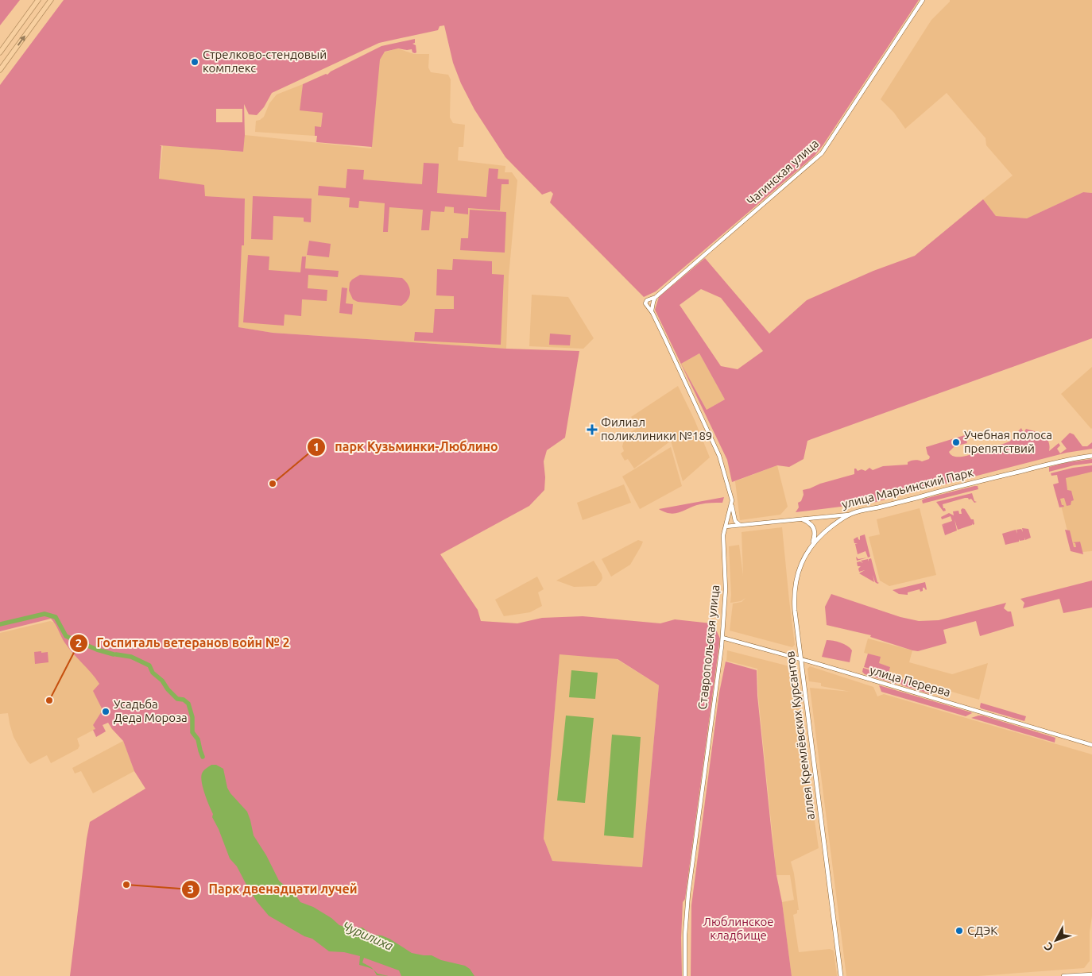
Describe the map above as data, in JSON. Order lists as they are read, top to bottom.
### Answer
{
  "streets": {
    "main road": ["улица Марьинский Парк", "аллея Кремлёвских Курсантов"],
    "street": ["Чагинская улица", "Ставропольская улица", "улица Перерва"]
  },
  "crossings": [
    ["Чагинская улица", "Ставропольская улица"],
    ["улица Марьинский Парк", "Ставропольская улица"],
    ["улица Марьинский Парк", "аллея Кремлёвских Курсантов"],
    ["Ставропольская улица", "улица Перерва"],
    ["улица Перерва", "аллея Кремлёвских Курсантов"]
  ],
  "water": ["Чурилиха"],
  "parks": ["Люблинское кладбище"],
  "places": {
    "other": [
      "Стрелково-стендовый комплекс",
      "Учебная полоса препятствий",
      "парк Кузьминки-Люблино",
      "Госпиталь ветеранов войн № 2",
      "Усадьба Деда Мороза",
      "Парк двенадцати лучей",
      "СДЭК"
    ],
    "health": ["Филиал поликлиники №189"]
  },
  "north": "bottom left"
}
